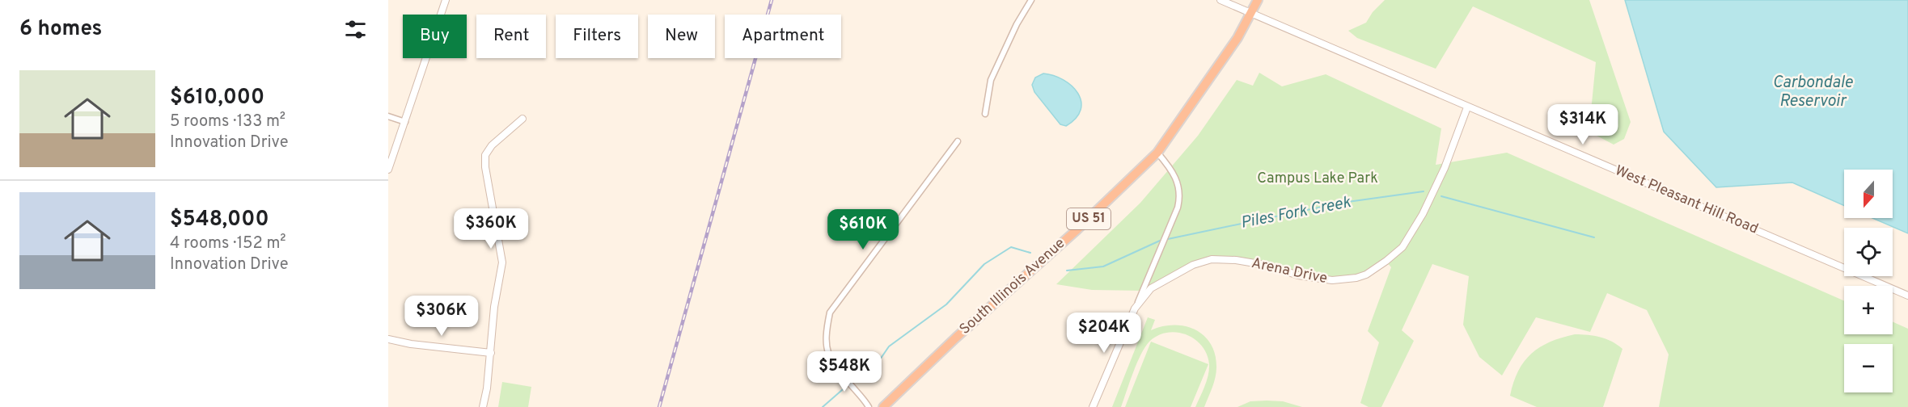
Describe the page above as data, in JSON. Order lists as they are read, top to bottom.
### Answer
{
  "streets": {
    "highway": ["US 51", "South Illinois Avenue"],
    "street": ["West Pleasant Hill Road", "Arena Drive"]
  },
  "crossings": [
    ["West Pleasant Hill Road", "Arena Drive"],
    ["West Pleasant Hill Road", "South Illinois Avenue"]
  ],
  "water": ["Carbondale Reservoir", "Piles Fork Creek"],
  "parks": ["Campus Lake Park"],
  "north": "bottom",
  "page": {
    "heading": "6 homes",
    "chip": [
      "Buy",
      "Rent",
      "Filters",
      "New",
      "Apartment"
    ],
    "list": [
      {
        "name": "$610,000",
        "note": "5 rooms · 133 m² · Innovation Drive"
      },
      {
        "name": "$548,000",
        "note": "4 rooms · 152 m² · Innovation Drive"
      }
    ],
    "price": [
      "$314K",
      "$360K",
      "$610K",
      "$306K",
      "$204K",
      "$548K"
    ],
    "map_buttons": ["+", "−"]
  }
}
